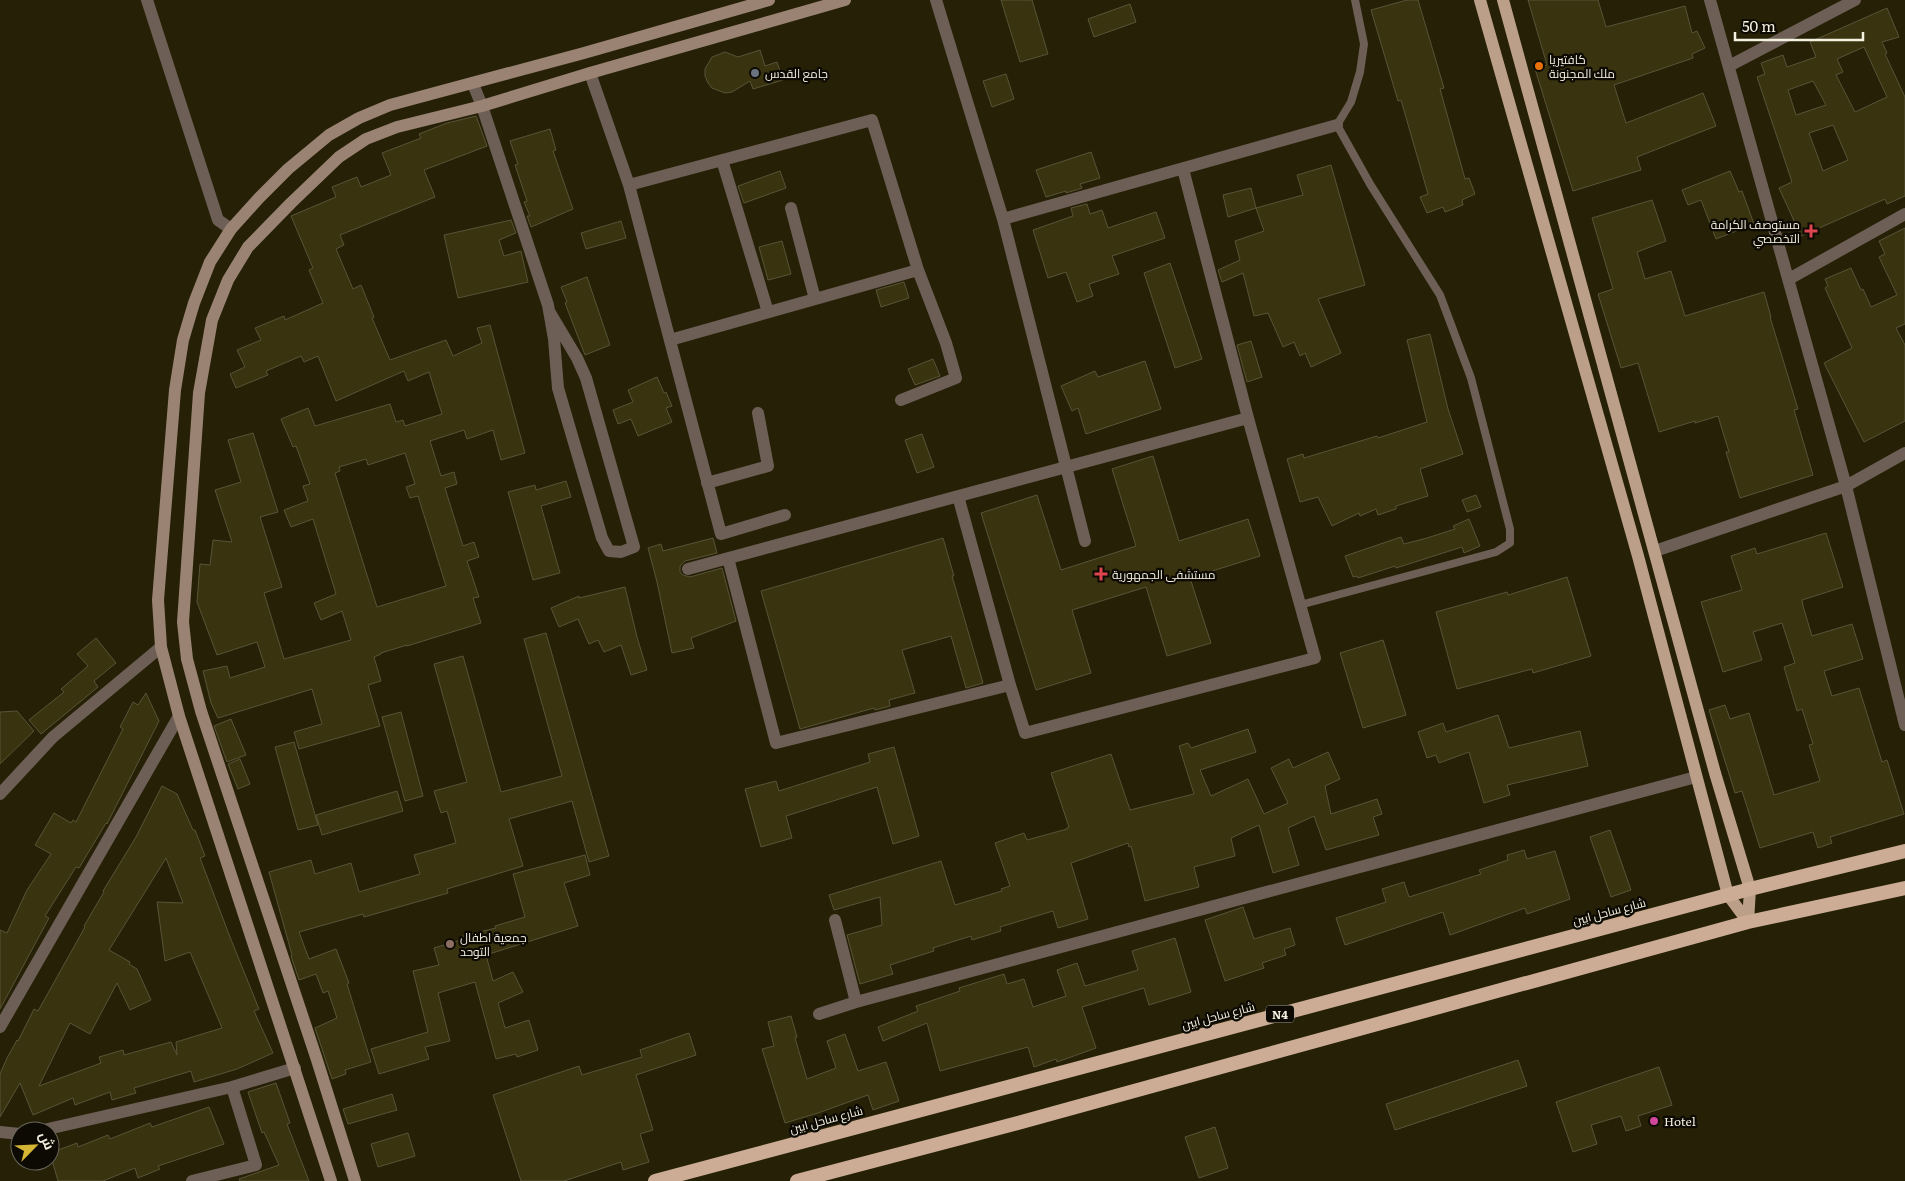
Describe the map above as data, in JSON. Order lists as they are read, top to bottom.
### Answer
{
  "streets": {
    "highway": ["شارع ساحل ابين", "N4"]
  },
  "places": {
    "other": [
      "كافتيريا ملك المجنونة",
      "جامع القدس",
      "جمعية اطفال التوحد",
      "Hotel"
    ],
    "health": ["مستوصف الكرامة التخصصي", "مستشفى الجمهورية"]
  },
  "scale_bar": "50 m",
  "north": "top right"
}
